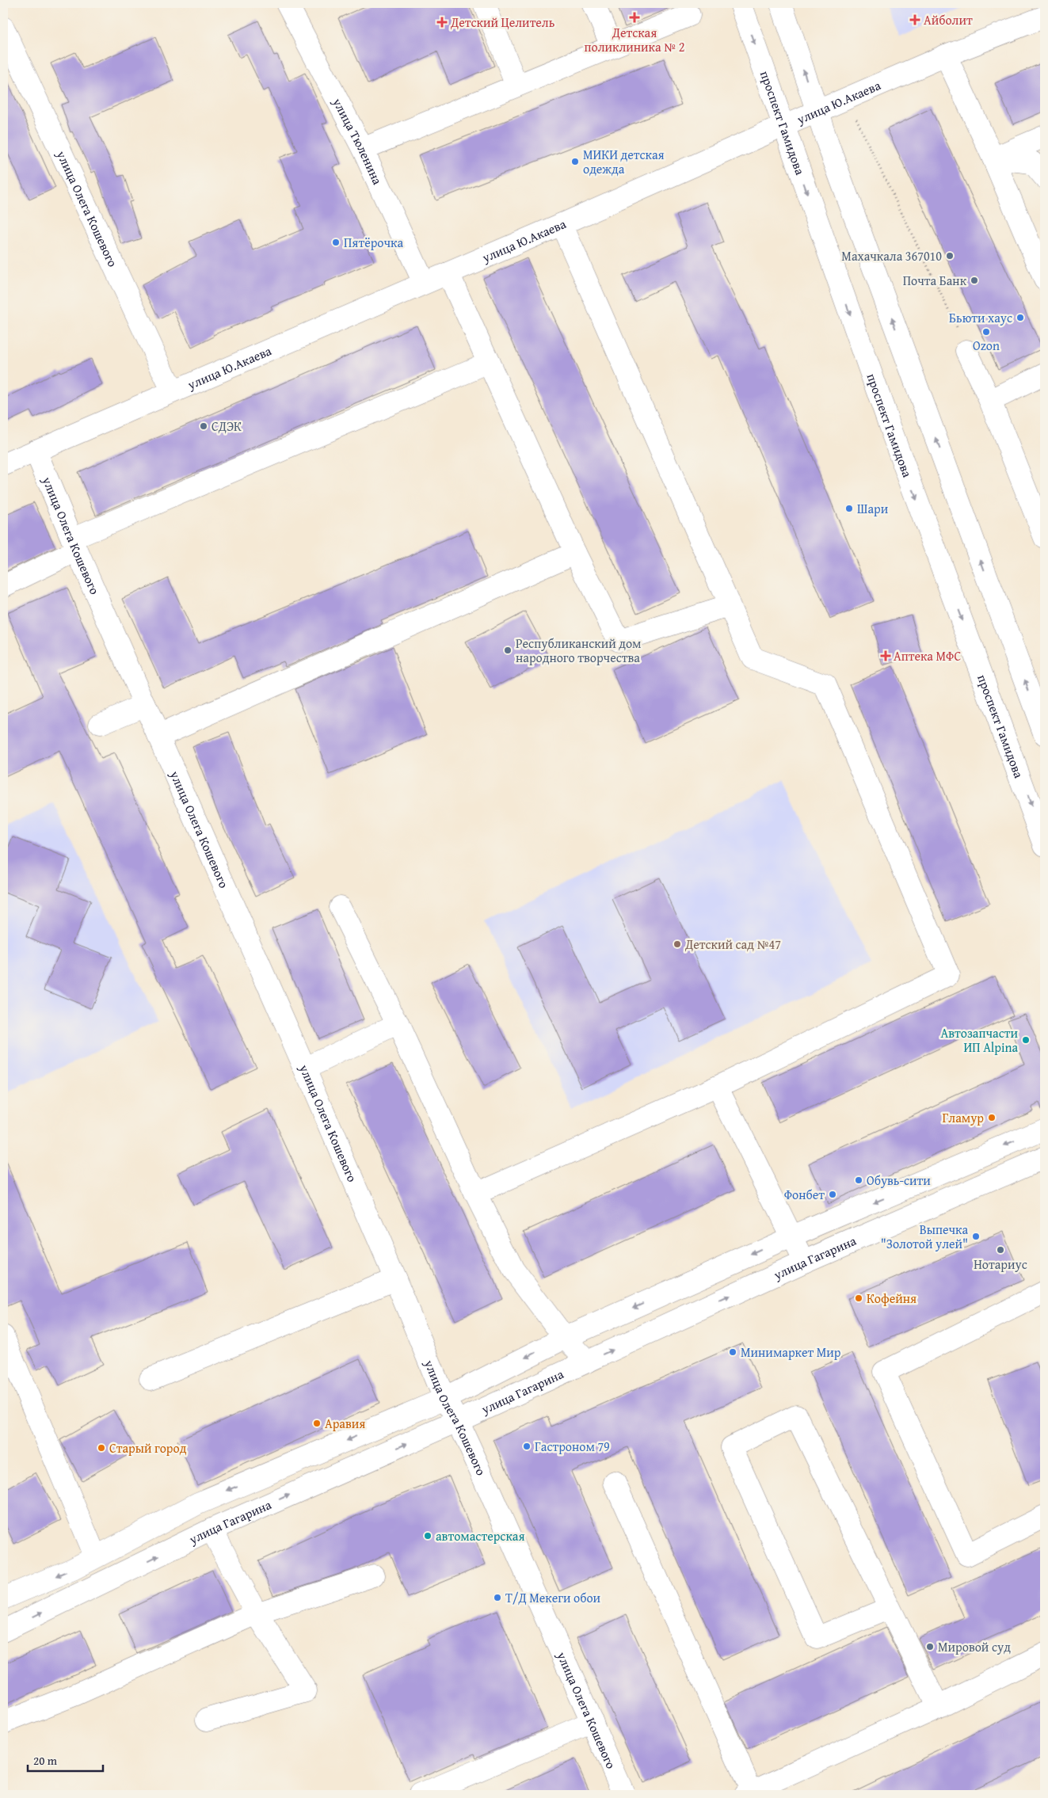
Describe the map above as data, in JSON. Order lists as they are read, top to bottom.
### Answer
{
  "streets": {
    "main road": [
      "улица Ю.Акаева",
      "проспект Гамидова",
      "улица Тюленина",
      "улица Олега Кошевого",
      "улица Гагарина"
    ]
  },
  "crossings": [
    ["улица Ю.Акаева", "проспект Гамидова"],
    ["улица Ю.Акаева", "улица Тюленина"],
    ["улица Ю.Акаева", "улица Олега Кошевого"],
    ["улица Олега Кошевого", "улица Гагарина"]
  ],
  "places": {
    "health": [
      "Детская поликлиника № 2",
      "Айболит",
      "Детский Целитель",
      "Аптека МФС"
    ],
    "other": [
      "МИКИ детская одежда",
      "Пятёрочка",
      "Махачкала 367010",
      "Почта Банк",
      "Бьюти хаус",
      "Ozon",
      "СДЭК",
      "Шари",
      "Республиканский дом народного творчества",
      "Детский сад №47",
      "Автозапчасти ИП Alpina",
      "Гламур",
      "Обувь-сити",
      "Фонбет",
      "Выпечка \"Золотой улей\"",
      "Нотариус",
      "Кофейня",
      "Минимаркет Мир",
      "Аравия",
      "Гастроном 79",
      "Старый город",
      "автомастерская",
      "Т/Д Мекеги обои",
      "Мировой суд"
    ]
  },
  "scale_bar": "20 m"
}
